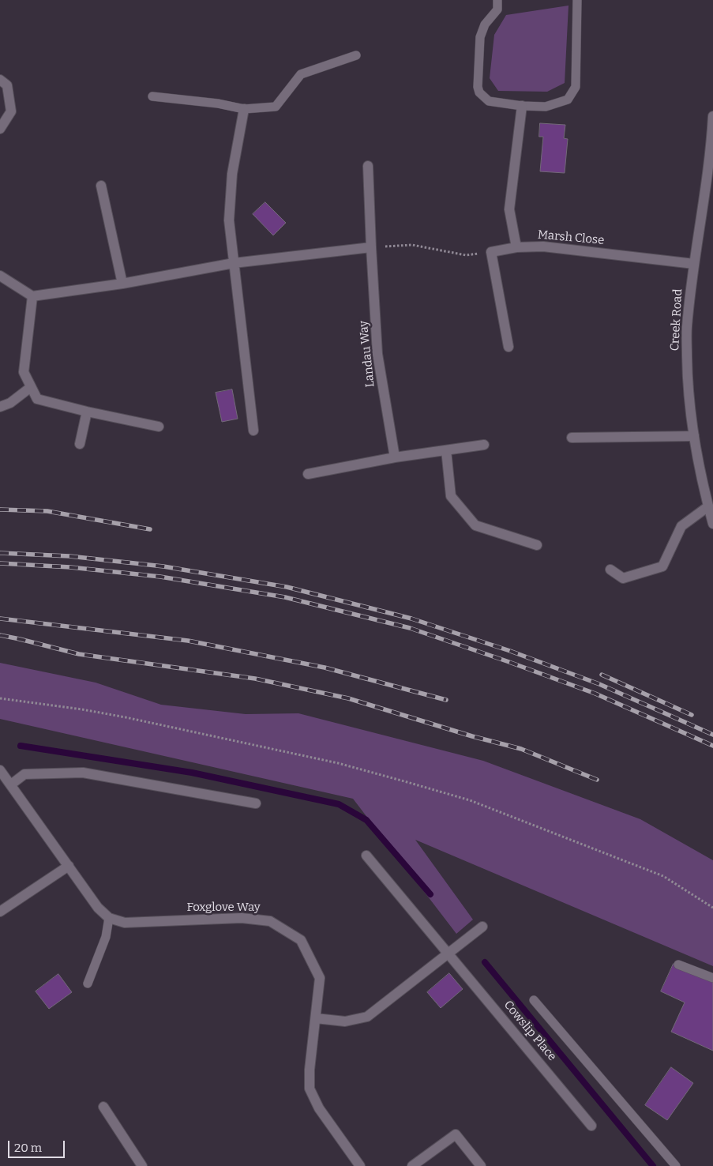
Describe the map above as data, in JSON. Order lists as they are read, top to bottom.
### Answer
{
  "streets": {
    "street": [
      "Marsh Close",
      "Creek Road",
      "Landau Way",
      "Foxglove Way",
      "Cowslip Place"
    ]
  },
  "crossings": [
    ["Marsh Close", "Creek Road"]
  ],
  "scale_bar": "20 m"
}
